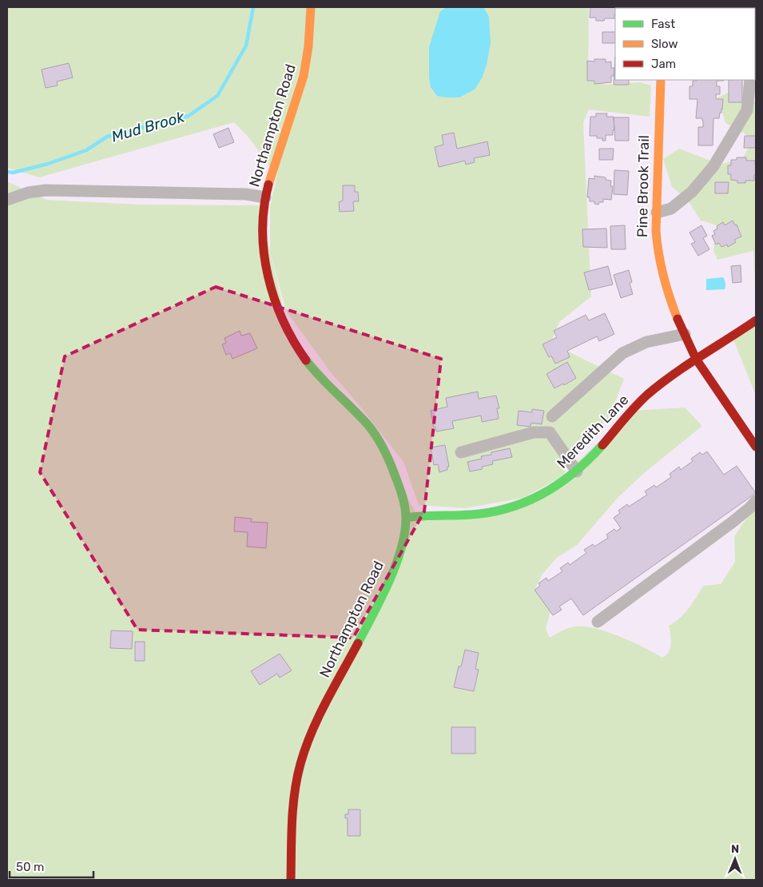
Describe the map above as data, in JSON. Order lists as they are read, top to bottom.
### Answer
{
  "streets": {
    "street": ["Northampton Road", "Pine Brook Trail", "Meredith Lane"]
  },
  "crossings": [
    ["Northampton Road", "Meredith Lane"],
    ["Pine Brook Trail", "Meredith Lane"]
  ],
  "water": ["Mud Brook"],
  "legend": ["Fast", "Slow", "Jam"],
  "scale_bar": "50 m",
  "north": "top"
}
